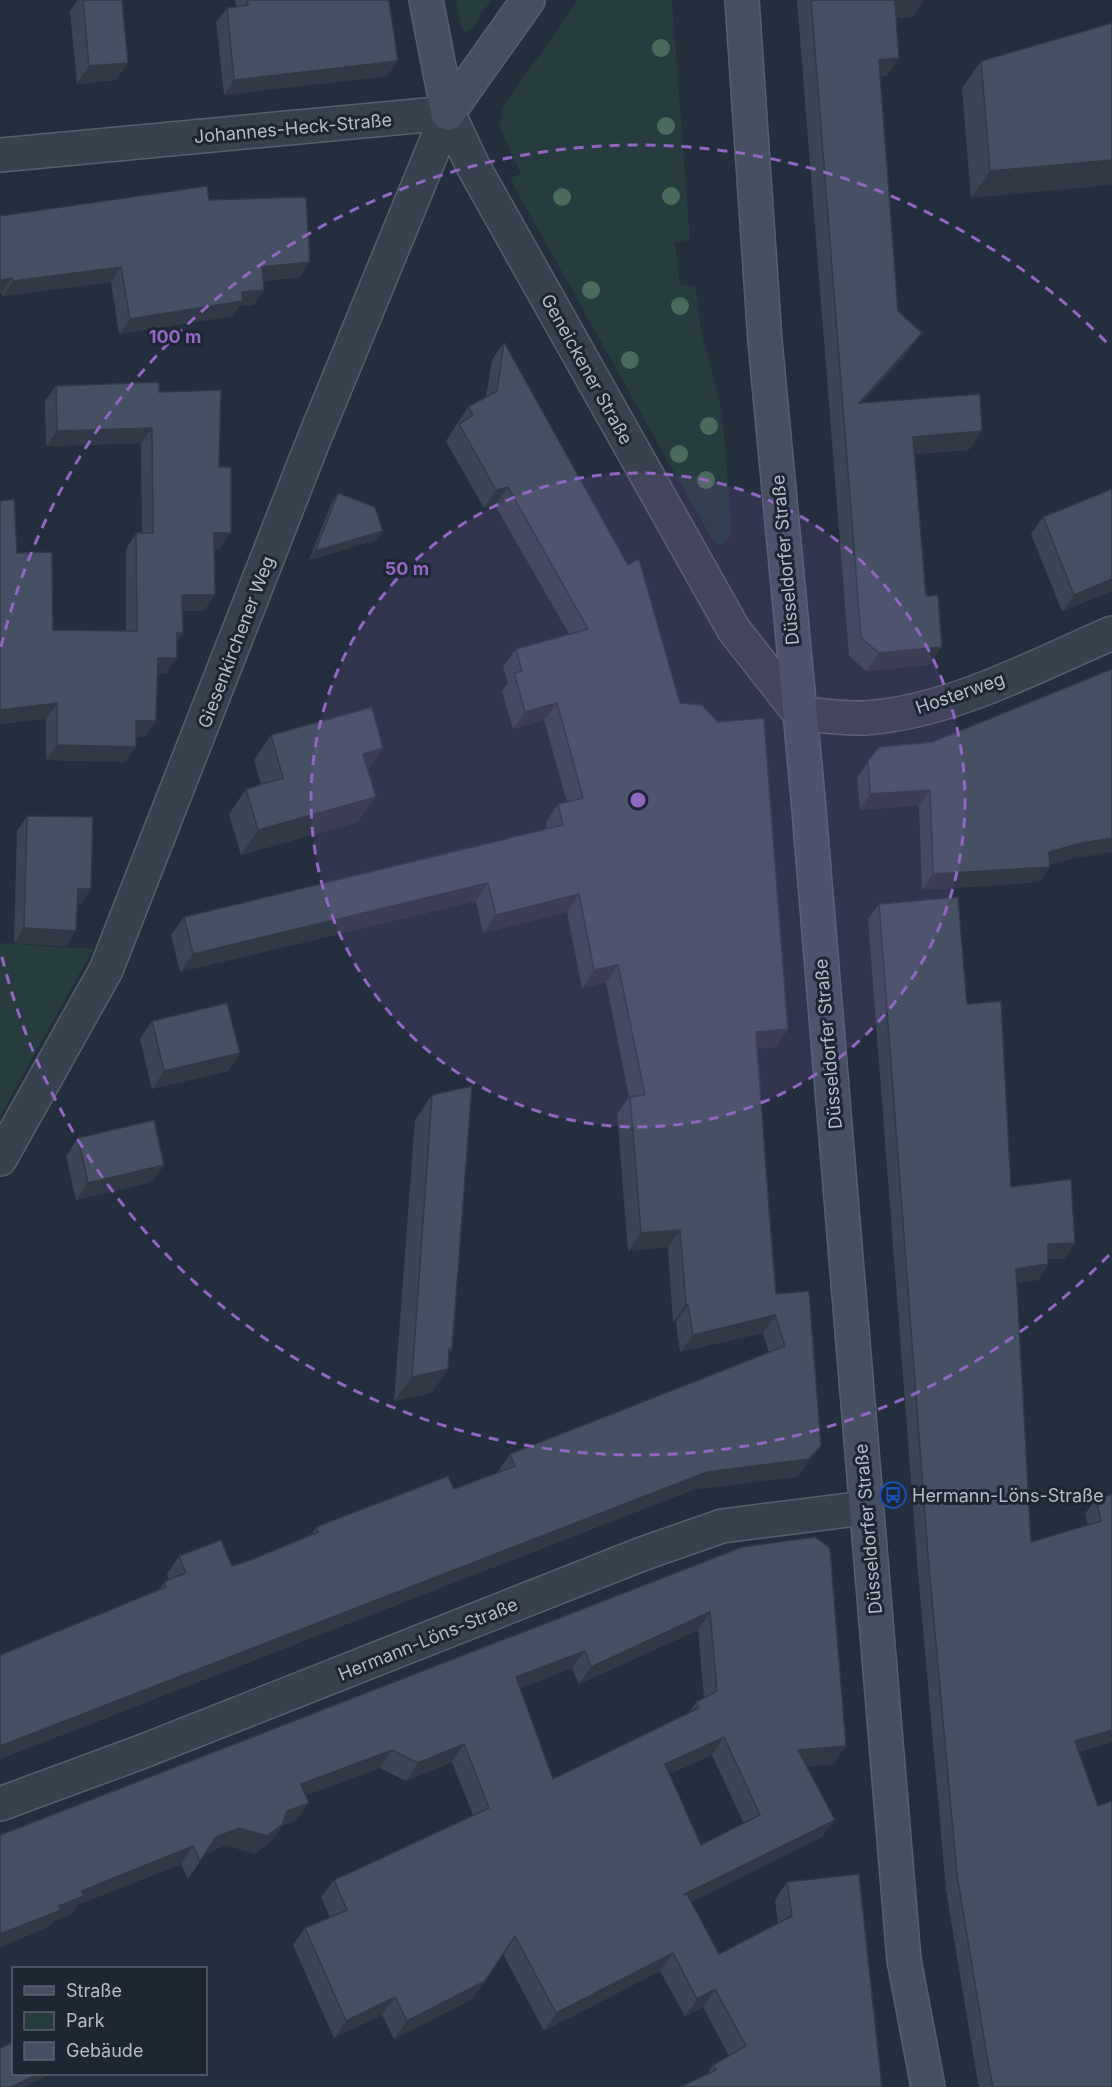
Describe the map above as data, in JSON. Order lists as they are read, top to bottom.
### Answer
{
  "streets": {
    "main road": ["Geneickener Straße", "Düsseldorfer Straße"],
    "street": [
      "Johannes-Heck-Straße",
      "Giesenkirchener Weg",
      "Hosterweg",
      "Hermann-Löns-Straße"
    ]
  },
  "crossings": [
    ["Johannes-Heck-Straße", "Geneickener Straße"],
    ["Johannes-Heck-Straße", "Giesenkirchener Weg"],
    ["Geneickener Straße", "Düsseldorfer Straße"],
    ["Geneickener Straße", "Giesenkirchener Weg"],
    ["Geneickener Straße", "Hosterweg"],
    ["Düsseldorfer Straße", "Hosterweg"],
    ["Düsseldorfer Straße", "Hermann-Löns-Straße"]
  ],
  "places": {
    "bus stop": ["Hermann-Löns-Straße"]
  },
  "legend": ["Straße", "Park", "Gebäude"],
  "rings": ["100 m", "50 m"]
}
